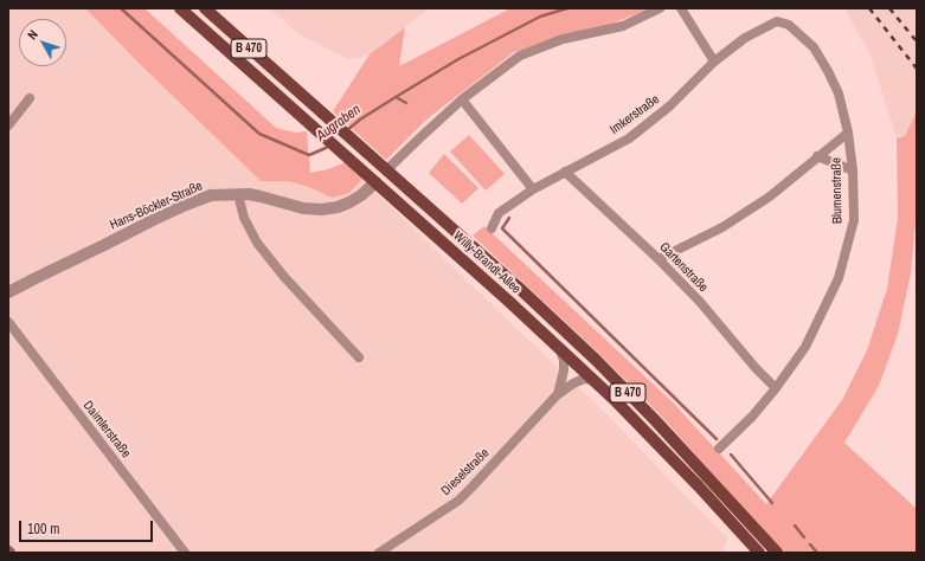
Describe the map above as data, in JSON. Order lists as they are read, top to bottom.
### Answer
{
  "streets": {
    "main road": ["B 470", "Willy-Brandt-Allee"],
    "street": [
      "Imkerstraße",
      "Blumenstraße",
      "Hans-Böckler-Straße",
      "Gartenstraße",
      "Daimlerstraße",
      "Dieselstraße"
    ]
  },
  "crossings": [
    ["Imkerstraße", "Blumenstraße"],
    ["Imkerstraße", "Gartenstraße"],
    ["Blumenstraße", "Gartenstraße"],
    ["Hans-Böckler-Straße", "Willy-Brandt-Allee"],
    ["Willy-Brandt-Allee", "Dieselstraße"]
  ],
  "water": ["Augraben"],
  "scale_bar": "100 m",
  "north": "top left"
}
